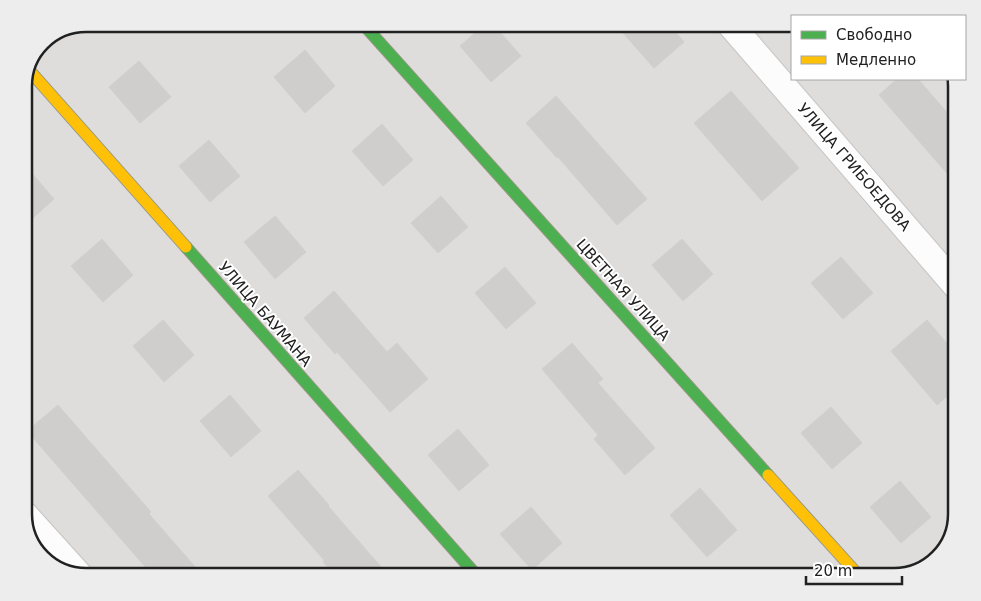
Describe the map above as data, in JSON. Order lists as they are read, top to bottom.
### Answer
{
  "streets": {
    "street": ["УЛИЦА ГРИБОЕДОВА", "ЦВЕТНАЯ УЛИЦА", "УЛИЦА БАУМАНА"]
  },
  "legend": ["Свободно", "Медленно"],
  "scale_bar": "20 m"
}
